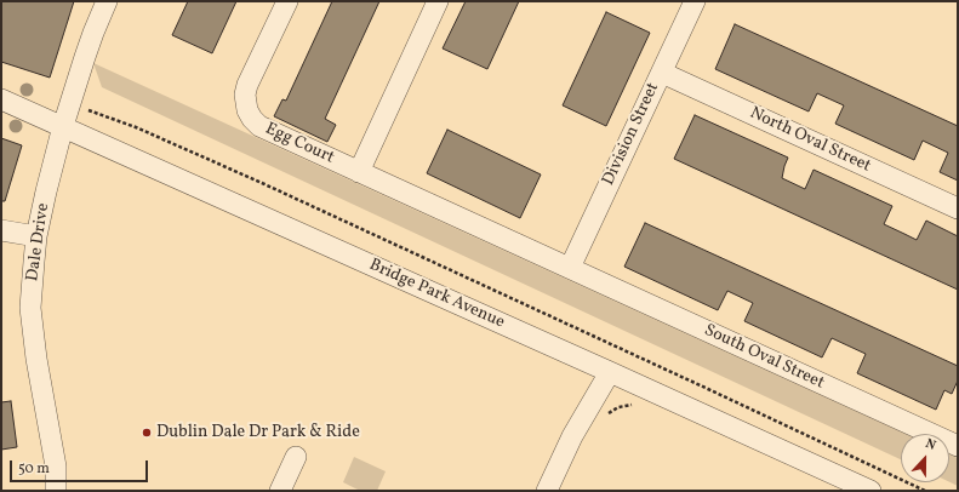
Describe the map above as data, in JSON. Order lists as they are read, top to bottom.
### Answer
{
  "streets": {
    "street": [
      "Division Street",
      "North Oval Street",
      "Egg Court",
      "Dale Drive",
      "Bridge Park Avenue",
      "South Oval Street"
    ]
  },
  "crossings": [
    ["Division Street", "North Oval Street"],
    ["Division Street", "Egg Court"],
    ["Division Street", "South Oval Street"],
    ["Egg Court", "South Oval Street"],
    ["Dale Drive", "Bridge Park Avenue"]
  ],
  "places": ["Dublin Dale Dr Park & Ride"],
  "scale_bar": "50 m",
  "north": "top"
}
